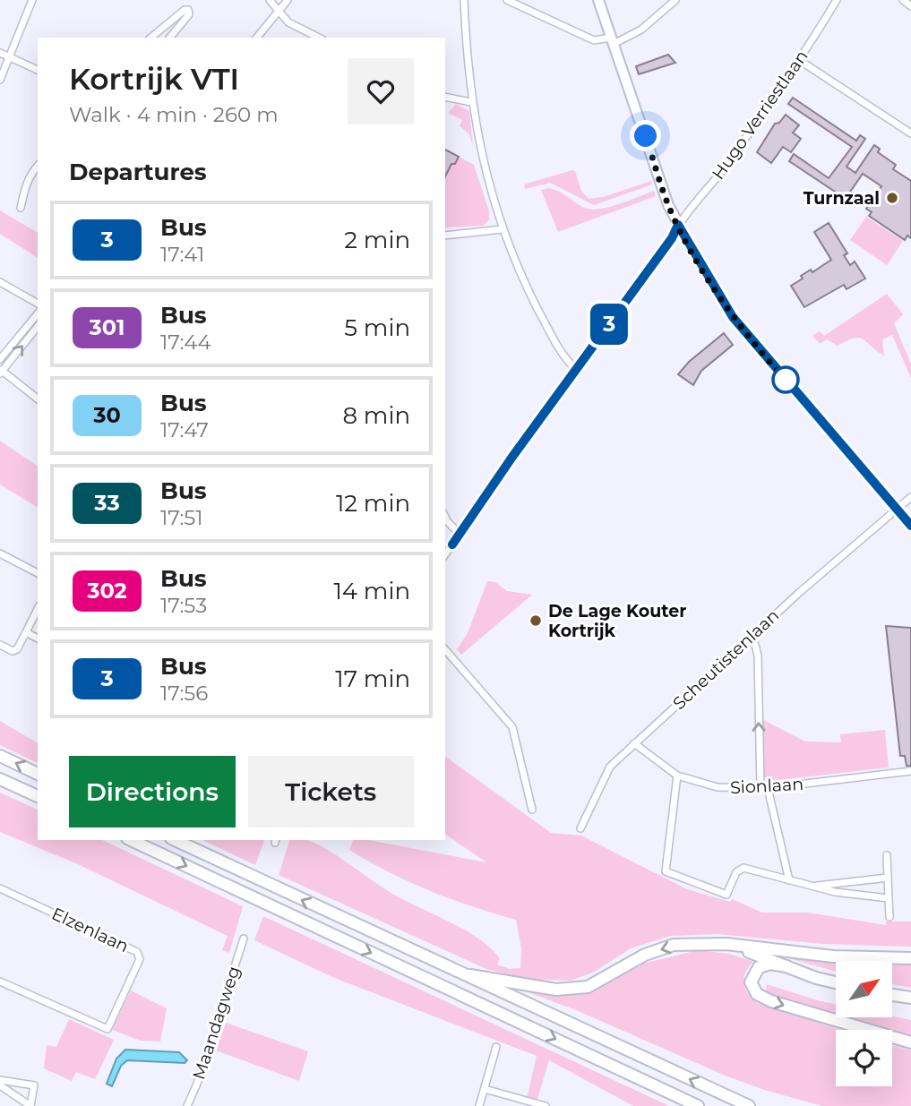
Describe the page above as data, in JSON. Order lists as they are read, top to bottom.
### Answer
{
  "streets": {
    "street": [
      "Hugo Verriestlaan",
      "Scheutistenlaan",
      "Sionlaan",
      "Elzenlaan",
      "Maandagweg"
    ]
  },
  "crossings": [
    ["Scheutistenlaan", "Sionlaan"]
  ],
  "places": ["Turnzaal", "De Lage Kouter Kortrijk"],
  "lines": ["bus line 3"],
  "north": "top right",
  "page": {
    "on_map": "3",
    "heading": [
      ["Kortrijk VTI", "Walk · 4 min · 260 m"],
      "Departures"
    ],
    "list": [
      {
        "mark": "3",
        "name": "Bus",
        "note": "17:41",
        "value": "2 min"
      },
      {
        "mark": "301",
        "name": "Bus",
        "note": "17:44",
        "value": "5 min"
      },
      {
        "mark": "30",
        "name": "Bus",
        "note": "17:47",
        "value": "8 min"
      },
      {
        "mark": "33",
        "name": "Bus",
        "note": "17:51",
        "value": "12 min"
      },
      {
        "mark": "302",
        "name": "Bus",
        "note": "17:53",
        "value": "14 min"
      },
      {
        "mark": "3",
        "name": "Bus",
        "note": "17:56",
        "value": "17 min"
      }
    ],
    "buttons": ["Directions", "Tickets"]
  }
}
